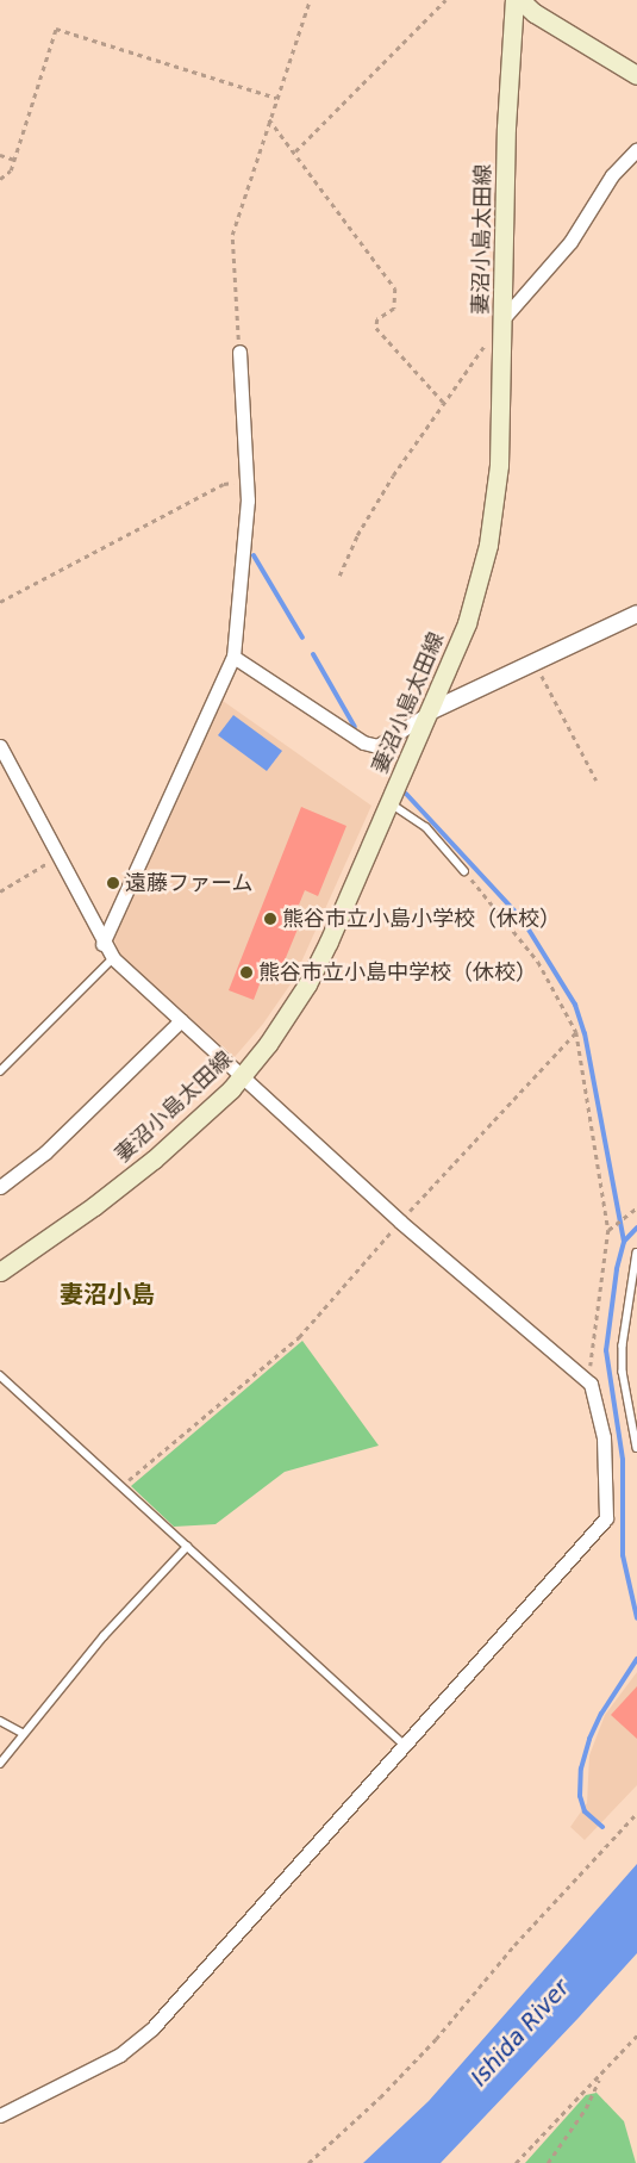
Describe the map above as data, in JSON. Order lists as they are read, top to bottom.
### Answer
{
  "streets": {
    "main road": ["妻沼小島太田線"]
  },
  "districts": ["妻沼小島"],
  "water": ["Ishida River"],
  "places": ["遠藤ファーム", "熊谷市立小島小学校（休校）", "熊谷市立小島中学校（休校）"]
}
